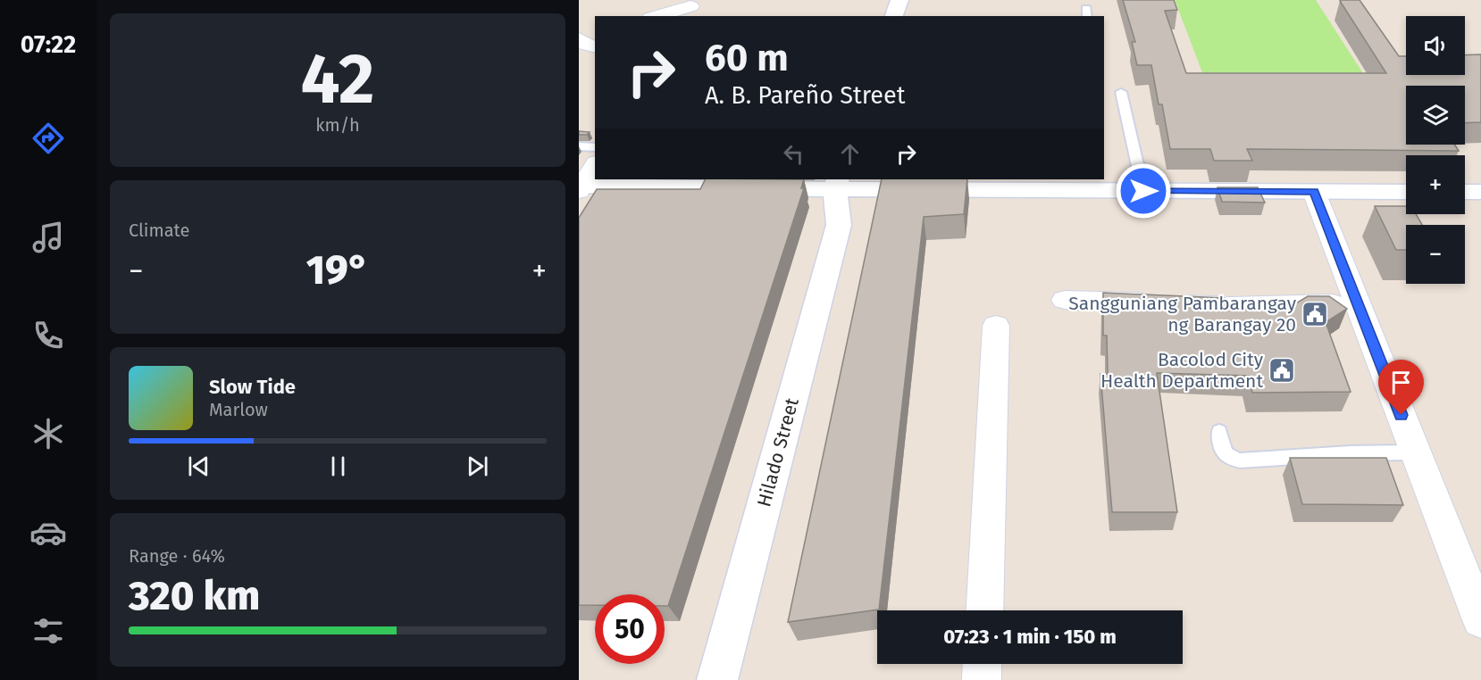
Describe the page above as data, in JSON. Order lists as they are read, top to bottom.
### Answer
{
  "streets": {
    "main road": ["Hilado Street"]
  },
  "places": {
    "public building": ["Sangguniang Pambarangay ng Barangay 20", "Bacolod City Health Department"]
  },
  "page": {
    "tabs": "07:22",
    "tile": [
      ["42", "km/h"],
      "Climate",
      ["Range · 64%", "320 km"]
    ],
    "map_buttons": ["+", "−"],
    "turn": ["60 m", "A. B. Pareño Street"],
    "heat": ["−", "19°", "+"],
    "song": ["Slow Tide", "Marlow"],
    "limit": "50",
    "trip": "07:23 · 1 min · 150 m"
  }
}
